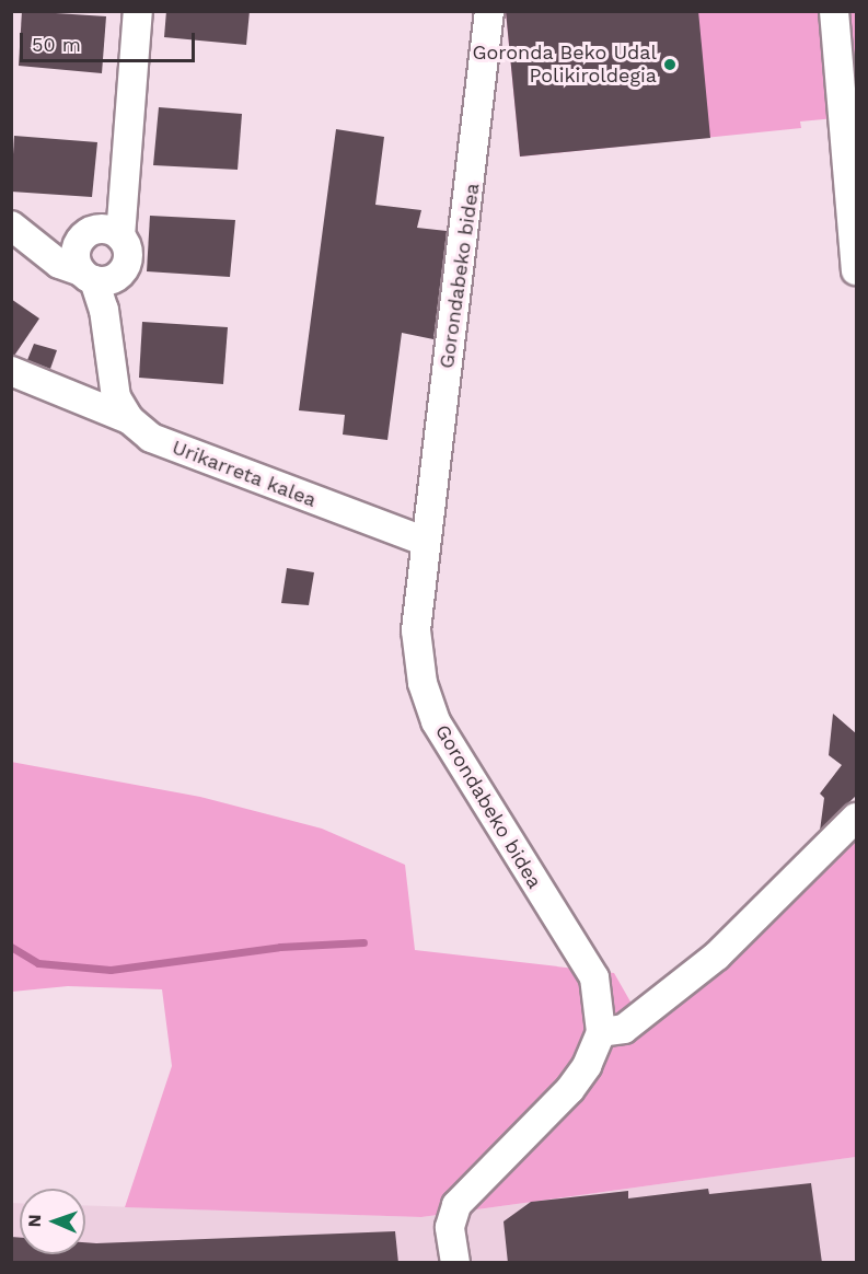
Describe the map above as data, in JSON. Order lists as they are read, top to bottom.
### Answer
{
  "streets": {
    "street": ["Gorondabeko bidea", "Urikarreta kalea"]
  },
  "crossings": [
    ["Gorondabeko bidea", "Urikarreta kalea"]
  ],
  "places": ["Goronda Beko Udal Polikiroldegia"],
  "scale_bar": "50 m",
  "north": "left"
}
